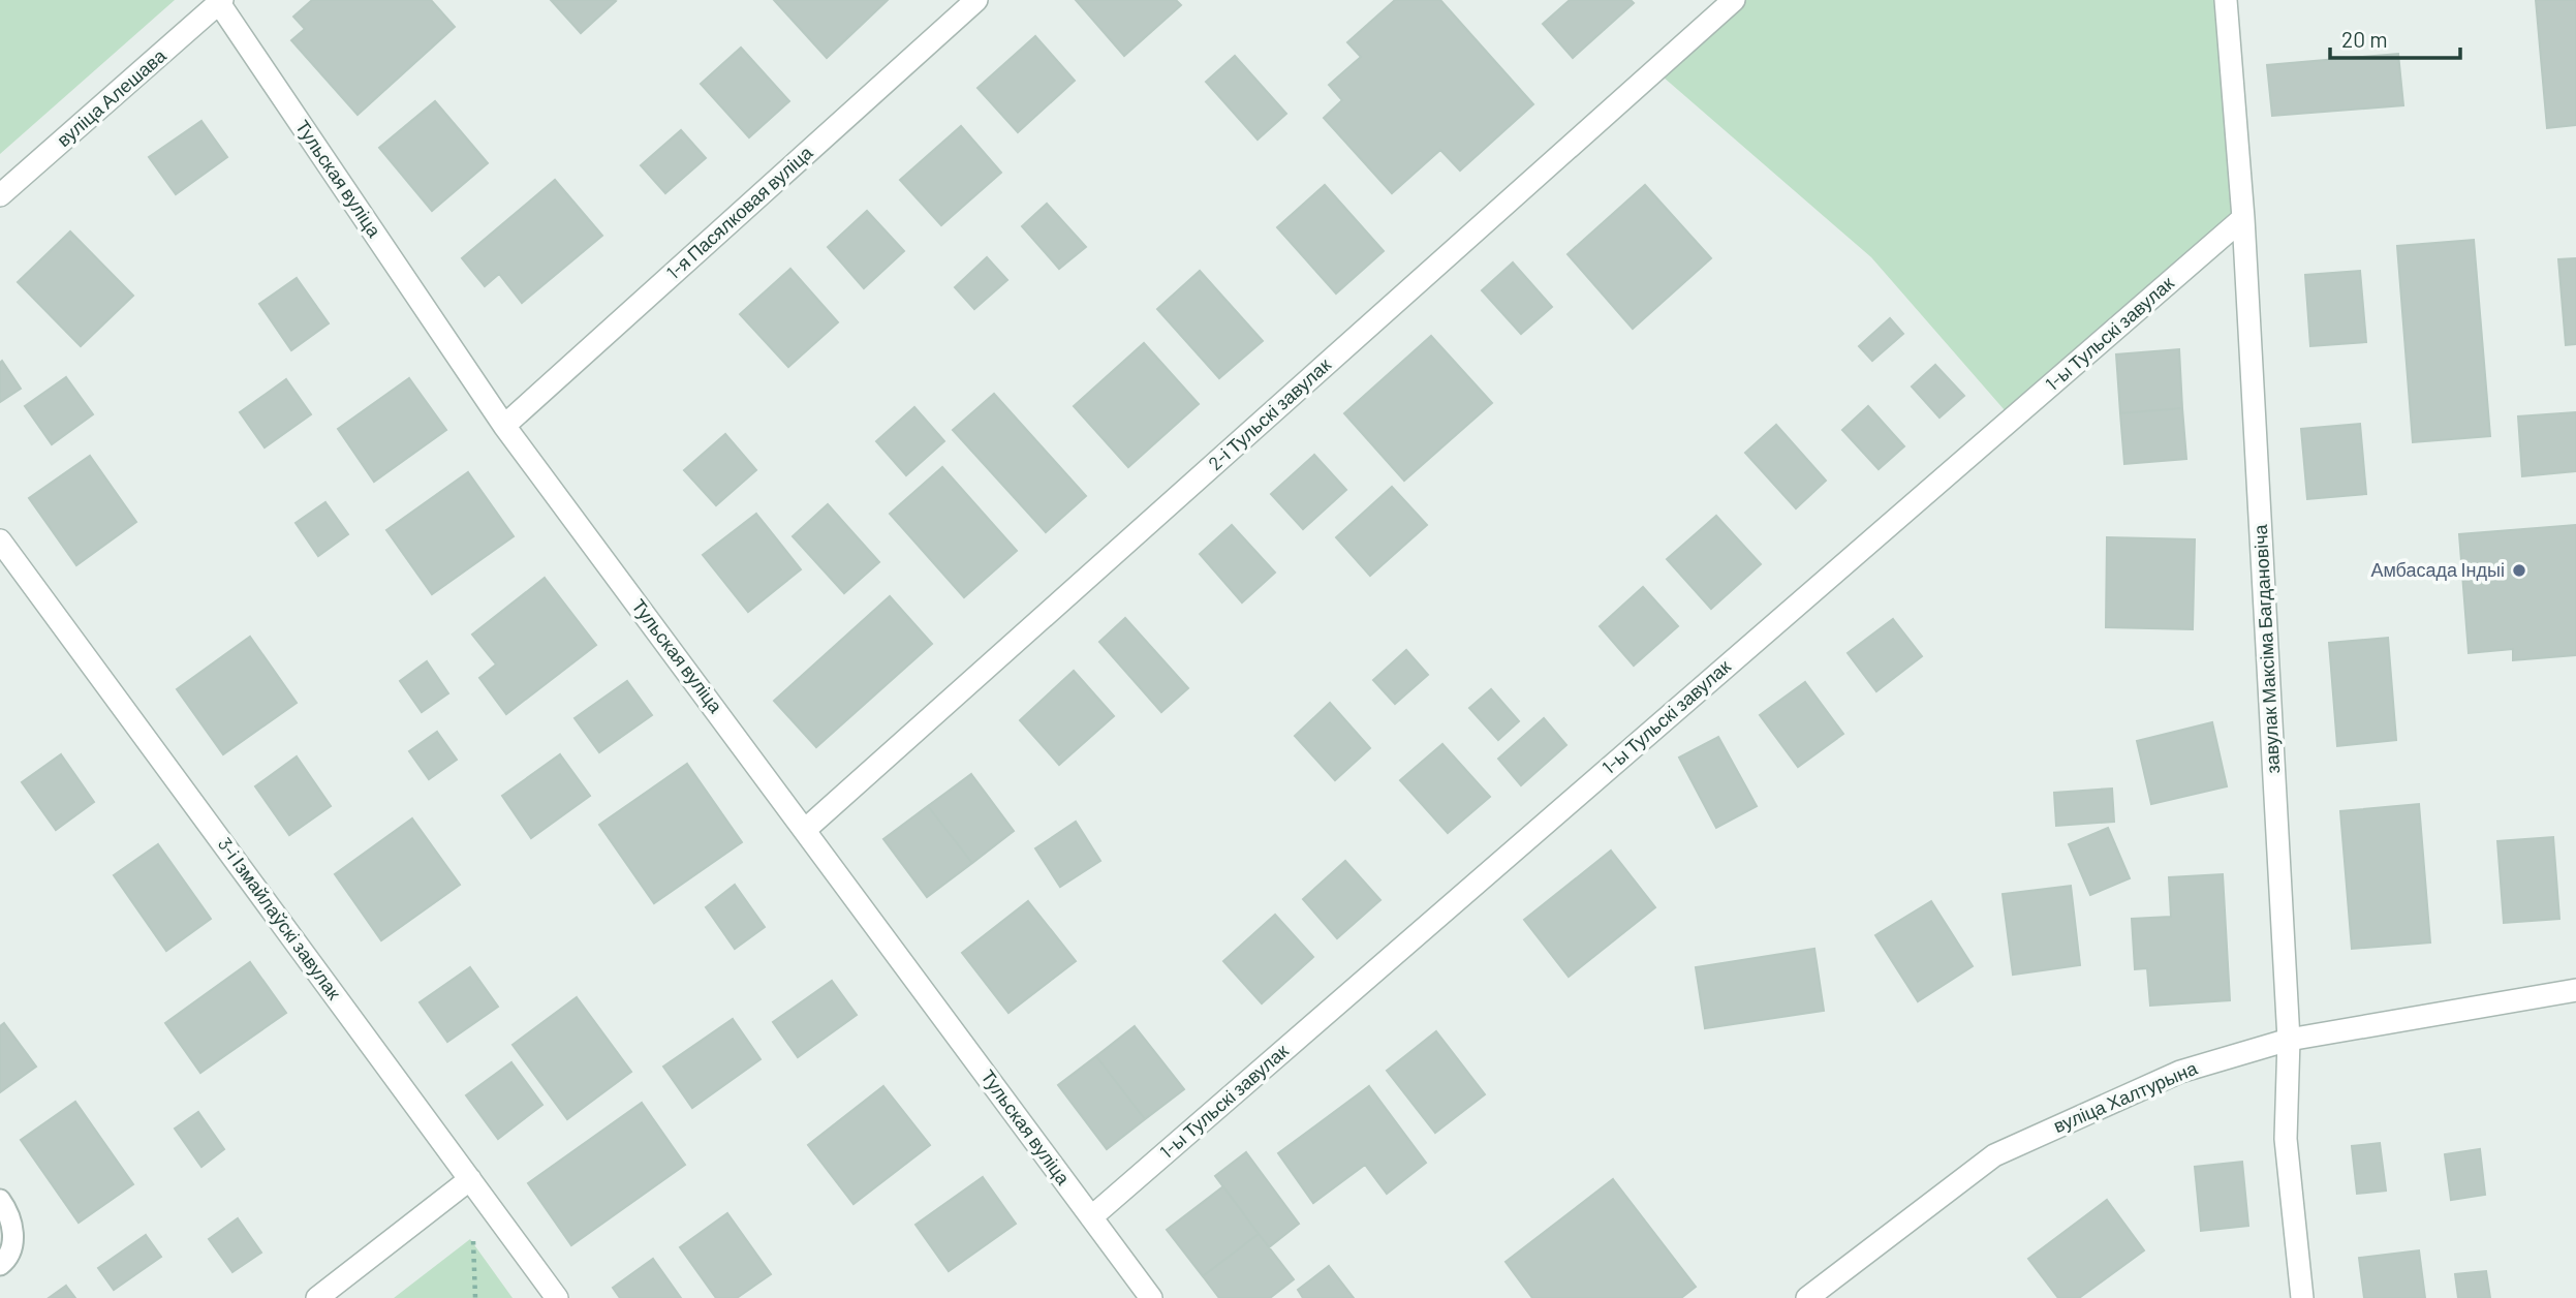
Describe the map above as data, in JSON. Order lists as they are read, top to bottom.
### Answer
{
  "streets": {
    "street": [
      "вуліца Алешава",
      "Тульская вуліца",
      "1-я Пасялковая вуліца",
      "1-ы Тульскі завулак",
      "2-і Тульскі завулак",
      "завулак Максіма Багдановіча",
      "3-і Ізмайлаўскі завулак",
      "вуліца Халтурына"
    ]
  },
  "crossings": [
    ["вуліца Алешава", "Тульская вуліца"],
    ["Тульская вуліца", "1-я Пасялковая вуліца"],
    ["Тульская вуліца", "1-ы Тульскі завулак"],
    ["Тульская вуліца", "2-і Тульскі завулак"],
    ["1-ы Тульскі завулак", "завулак Максіма Багдановіча"],
    ["завулак Максіма Багдановіча", "вуліца Халтурына"]
  ],
  "places": ["Амбасада Індыі"],
  "scale_bar": "20 m"
}
